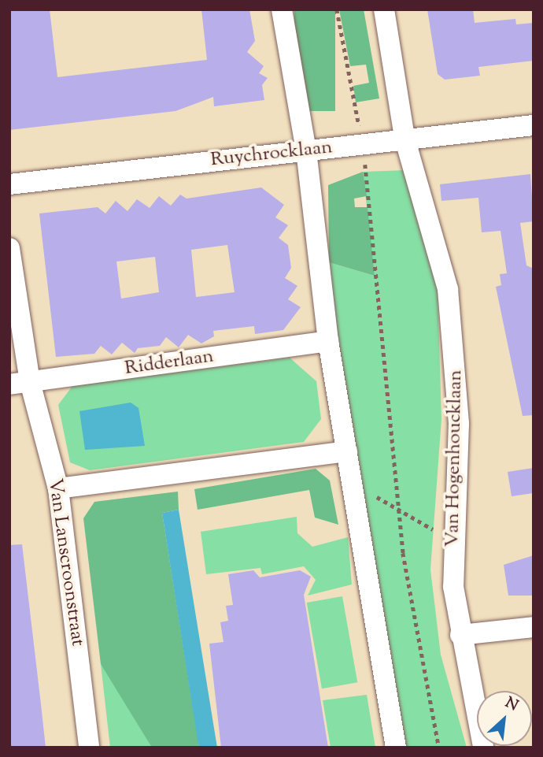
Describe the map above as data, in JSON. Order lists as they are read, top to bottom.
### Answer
{
  "streets": {
    "street": [
      "Ruychrocklaan",
      "Ridderlaan",
      "Van Hogenhoucklaan",
      "Van Lanscroonstraat"
    ]
  },
  "crossings": [
    ["Ruychrocklaan", "Van Hogenhoucklaan"],
    ["Ridderlaan", "Van Lanscroonstraat"]
  ],
  "north": "top right"
}
